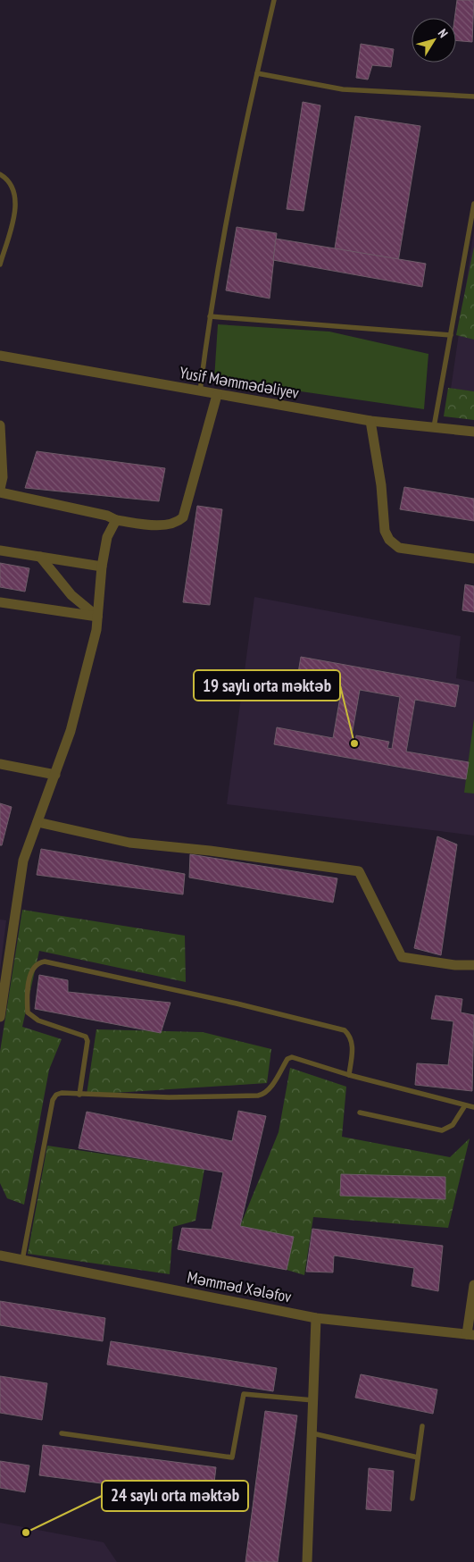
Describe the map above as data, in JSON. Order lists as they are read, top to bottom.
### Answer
{
  "streets": {
    "street": ["Yusif Məmmədəliyev", "Məmməd Xələfov"]
  },
  "places": ["19 saylı orta məktəb", "24 saylı orta məktəb"],
  "north": "top right"
}
